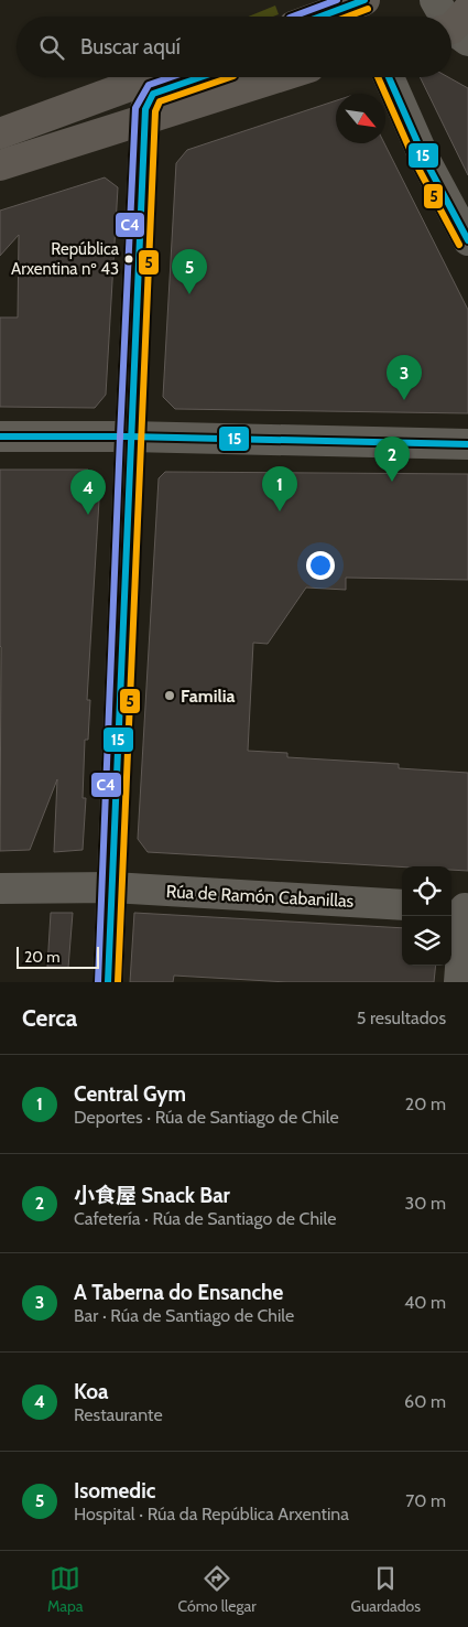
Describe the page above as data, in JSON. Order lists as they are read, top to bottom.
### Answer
{
  "streets": {
    "street": ["Rúa de Ramón Cabanillas"]
  },
  "places": ["República Arxentina nº 43", "Familia"],
  "lines": ["transit line 15", "transit line C4", "transit line 5"],
  "scale_bar": "20 m",
  "north": "bottom right",
  "page": {
    "search": "Buscar aquí",
    "pins": [
      "5",
      "3",
      "2",
      "1",
      "4"
    ],
    "scale": "20 m",
    "heading": ["Cerca", "5 resultados"],
    "list": [
      {
        "mark": "1",
        "name": "Central Gym",
        "note": "Deportes · Rúa de Santiago de Chile",
        "value": "20 m"
      },
      {
        "mark": "2",
        "name": "小食屋 Snack Bar",
        "note": "Cafetería · Rúa de Santiago de Chile",
        "value": "30 m"
      },
      {
        "mark": "3",
        "name": "A Taberna do Ensanche",
        "note": "Bar · Rúa de Santiago de Chile",
        "value": "40 m"
      },
      {
        "mark": "4",
        "name": "Koa",
        "note": "Restaurante",
        "value": "60 m"
      },
      {
        "mark": "5",
        "name": "Isomedic",
        "note": "Hospital · Rúa da República Arxentina",
        "value": "70 m"
      }
    ],
    "nav": ["Mapa", "Cómo llegar", "Guardados"]
  }
}
